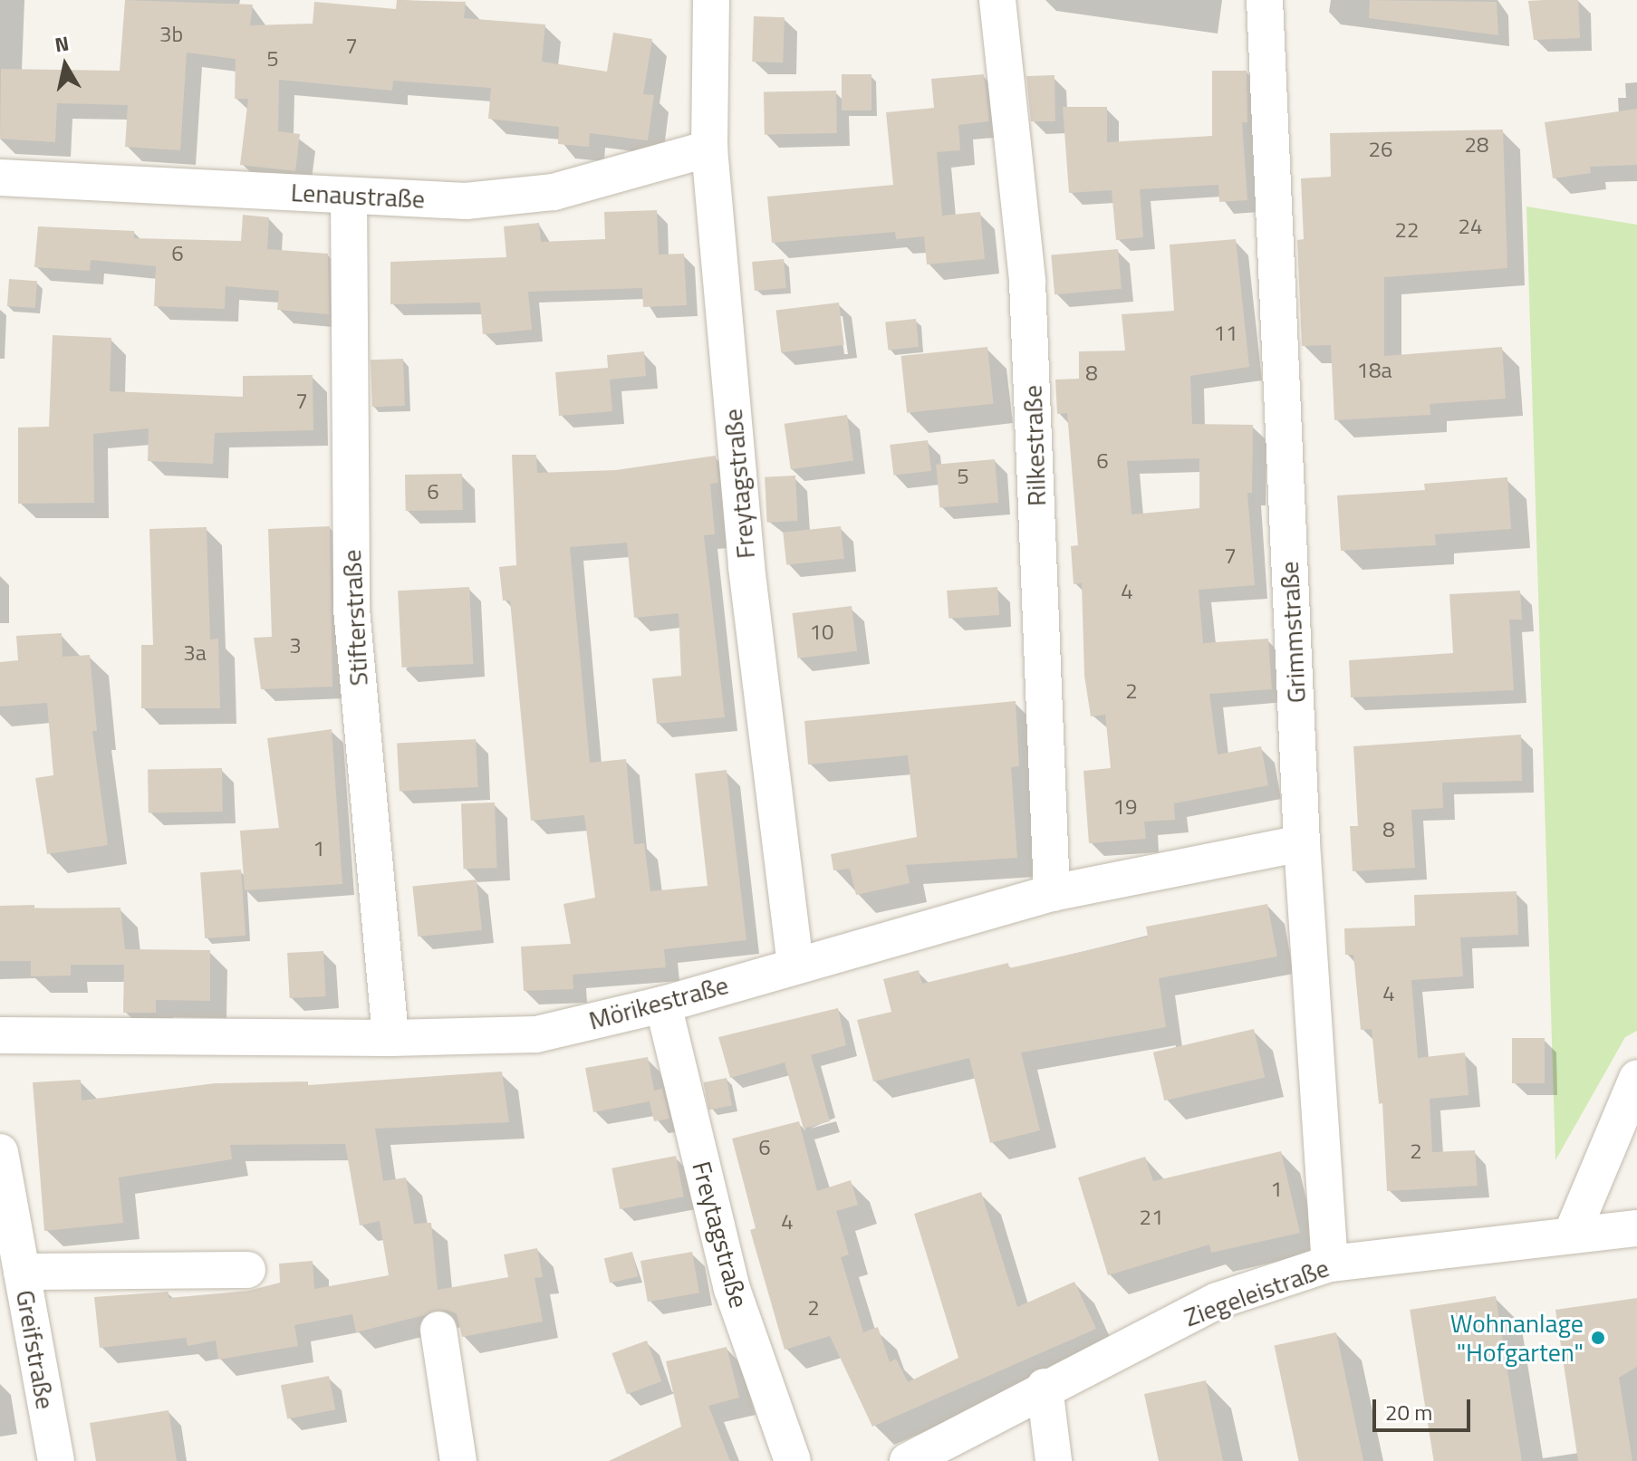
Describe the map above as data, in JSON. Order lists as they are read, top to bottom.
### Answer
{
  "streets": {
    "street": [
      "Lenaustraße",
      "Rilkestraße",
      "Freytagstraße",
      "Stifterstraße",
      "Grimmstraße",
      "Mörikestraße",
      "Ziegeleistraße",
      "Greifstraße"
    ]
  },
  "crossings": [
    ["Lenaustraße", "Freytagstraße"],
    ["Lenaustraße", "Stifterstraße"],
    ["Rilkestraße", "Mörikestraße"],
    ["Freytagstraße", "Mörikestraße"],
    ["Stifterstraße", "Mörikestraße"],
    ["Grimmstraße", "Mörikestraße"],
    ["Grimmstraße", "Ziegeleistraße"]
  ],
  "places": ["Wohnanlage \"Hofgarten\""],
  "house_numbers": [
    "3b",
    "7",
    "5",
    "28",
    "26",
    "24",
    "22",
    "6",
    "11",
    "18a",
    "8",
    "7",
    "6",
    "5",
    "6",
    "7",
    "4",
    "10",
    "3",
    "3a",
    "2",
    "19",
    "8",
    "1",
    "4",
    "6",
    "2",
    "1",
    "21",
    "4",
    "2"
  ],
  "scale_bar": "20 m",
  "north": "top"
}
